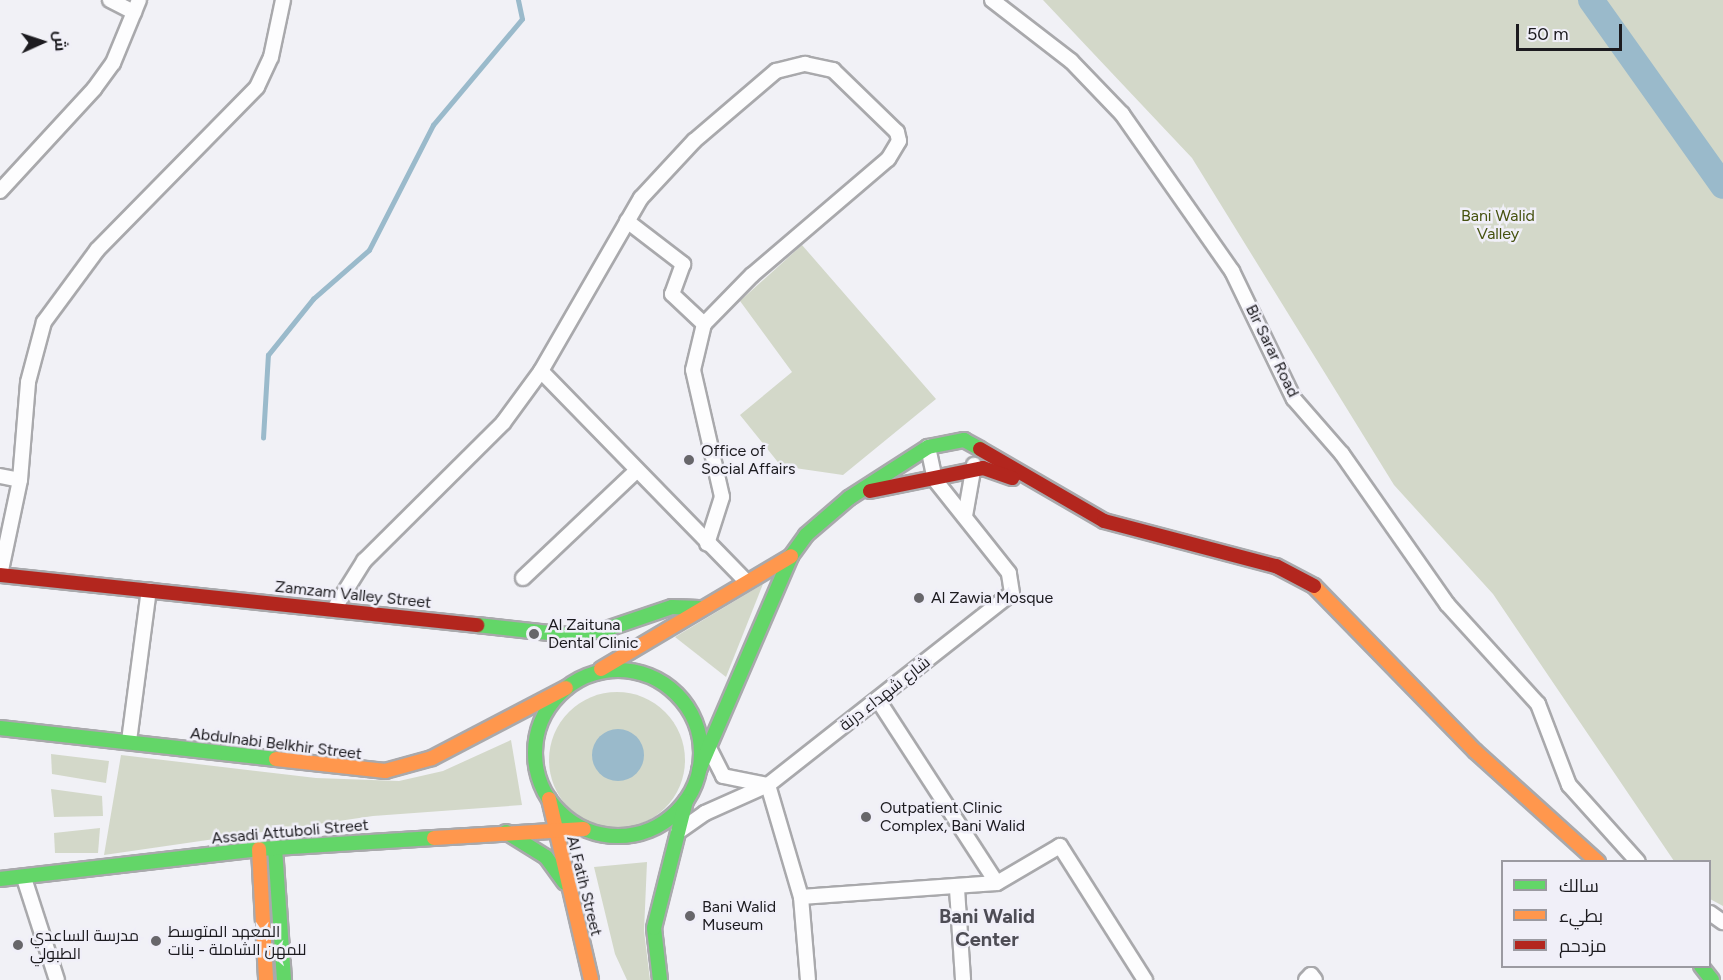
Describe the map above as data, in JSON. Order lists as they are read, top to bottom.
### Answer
{
  "streets": {
    "main road": [
      "Zamzam Valley Street",
      "Abdulnabi Belkhir Street",
      "Assadi Attuboli Street",
      "Al Fatih Street"
    ],
    "street": ["Bir Sarar Road", "شارع شهداء درنة"]
  },
  "crossings": [
    ["Abdulnabi Belkhir Street", "Assadi Attuboli Street"],
    ["Abdulnabi Belkhir Street", "Al Fatih Street"],
    ["Assadi Attuboli Street", "Al Fatih Street"]
  ],
  "districts": ["Bani Walid Center"],
  "parks": ["Bani Walid Valley"],
  "places": [
    "Office of Social Affairs",
    "Al Zawia Mosque",
    "Al Zaituna Dental Clinic",
    "Outpatient Clinic Complex, Bani Walid",
    "Bani Walid Museum",
    "المعهد المتوسط للمهن الشاملة - بنات",
    "مدرسة الساعدي الطبولي"
  ],
  "legend": ["سالك", "بطيء", "مزدحم"],
  "scale_bar": "50 m",
  "north": "right"
}
